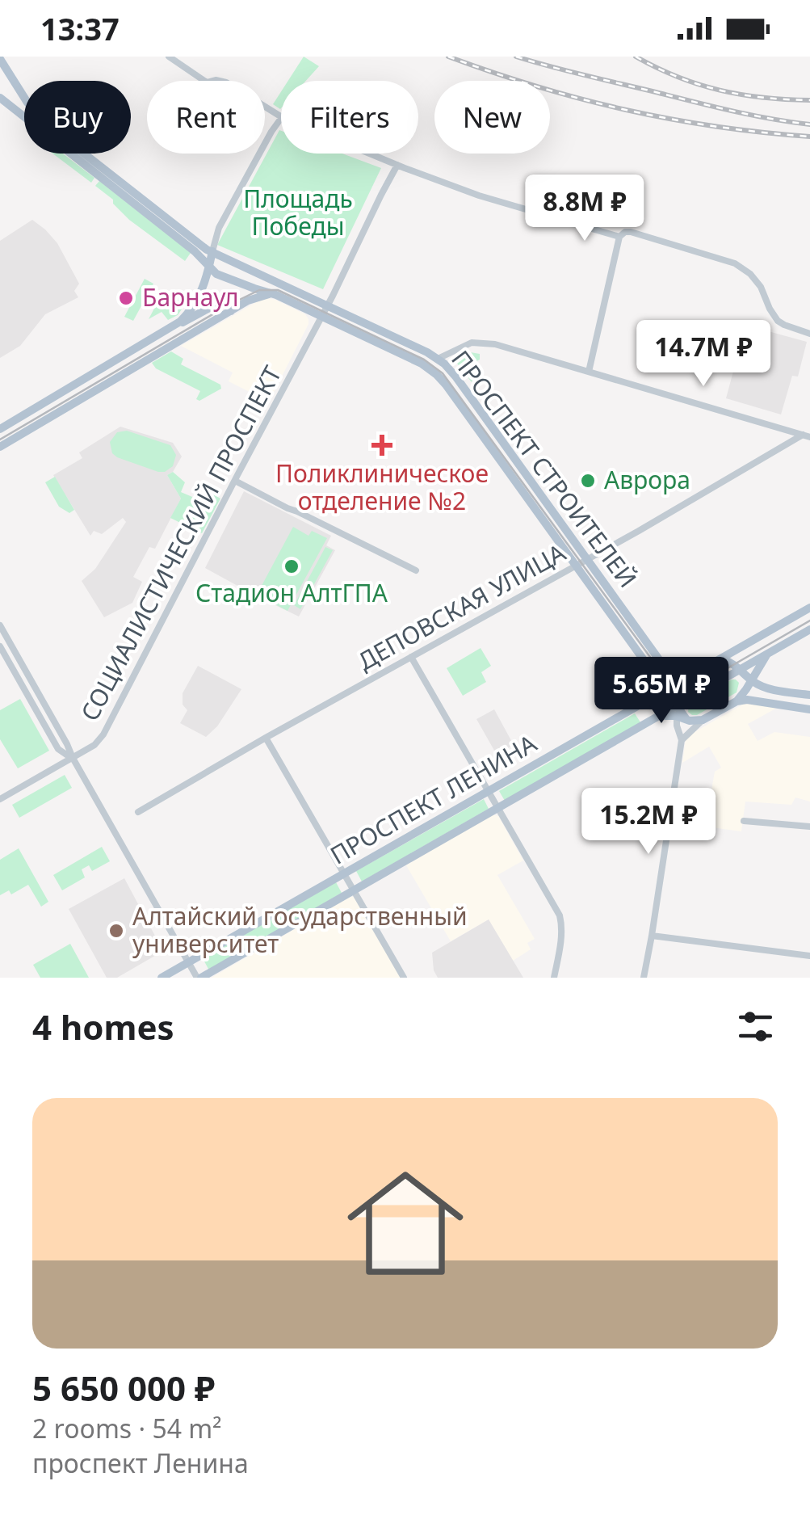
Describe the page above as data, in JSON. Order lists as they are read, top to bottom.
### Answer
{
  "streets": {
    "main road": ["ПРОСПЕКТ СТРОИТЕЛЕЙ", "ПРОСПЕКТ ЛЕНИНА"],
    "street": ["СОЦИАЛИСТИЧЕСКИЙ ПРОСПЕКТ", "ДЕПОВСКАЯ УЛИЦА"]
  },
  "crossings": [
    ["ПРОСПЕКТ СТРОИТЕЛЕЙ", "СОЦИАЛИСТИЧЕСКИЙ ПРОСПЕКТ"],
    ["ПРОСПЕКТ СТРОИТЕЛЕЙ", "ДЕПОВСКАЯ УЛИЦА"],
    ["ПРОСПЕКТ СТРОИТЕЛЕЙ", "ПРОСПЕКТ ЛЕНИНА"]
  ],
  "parks": ["Площадь Победы"],
  "places": {
    "other": [
      "Барнаул",
      "Аврора",
      "Стадион АлтГПА",
      "Алтайский государственный университет"
    ],
    "health": ["Поликлиническое отделение №2"]
  },
  "page": {
    "status": "13:37",
    "chip": [
      "Buy",
      "Rent",
      "Filters",
      "New"
    ],
    "price": [
      "8.8M ₽",
      "14.7M ₽",
      "5.65M ₽",
      "15.2M ₽"
    ],
    "heading": "4 homes",
    "list": [
      {
        "name": "5 650 000 ₽",
        "note": "2 rooms · 54 m² · проспект Ленина"
      }
    ]
  }
}
